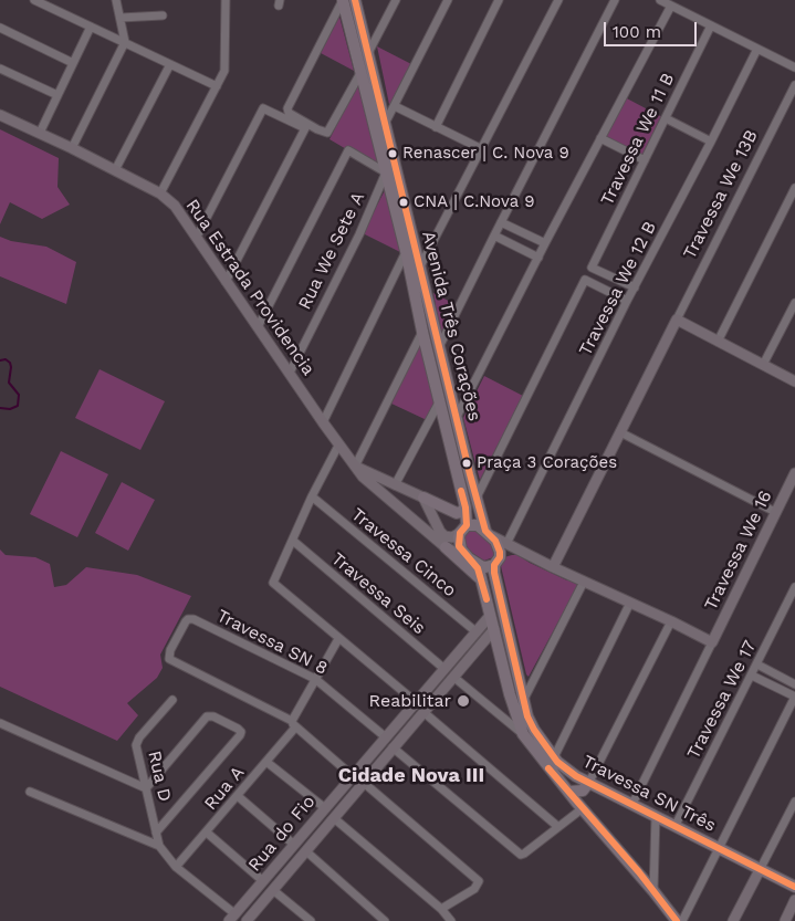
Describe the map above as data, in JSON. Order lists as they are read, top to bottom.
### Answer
{
  "streets": {
    "main road": [
      "Travessa We 13B",
      "Rua Estrada Providencia",
      "Avenida Três Corações",
      "Travessa We 16",
      "Travessa SN Três",
      "Rua do Fio"
    ],
    "street": [
      "Travessa We 11 B",
      "Rua We Sete A",
      "Travessa We 12 B",
      "Travessa Cinco",
      "Travessa Seis",
      "Travessa SN 8",
      "Travessa We 17",
      "Rua D",
      "Rua A"
    ]
  },
  "crossings": [
    ["Travessa We 11 B", "Travessa We 12 B"],
    ["Rua We Sete A", "Rua Estrada Providencia"],
    ["Rua We Sete A", "Avenida Três Corações"],
    ["Rua Estrada Providencia", "Avenida Três Corações"],
    ["Rua Estrada Providencia", "Travessa SN Três"],
    ["Avenida Três Corações", "Travessa SN Três"],
    ["Travessa Cinco", "Rua do Fio"],
    ["Travessa Seis", "Rua do Fio"],
    ["Travessa SN 8", "Rua A"],
    ["Travessa SN 8", "Rua do Fio"],
    ["Travessa We 17", "Travessa SN Três"],
    ["Rua D", "Rua A"],
    ["Rua D", "Rua do Fio"]
  ],
  "districts": ["Cidade Nova III"],
  "places": [
    "Renascer | C. Nova 9",
    "CNA | C.Nova 9",
    "Praça 3 Corações",
    "Reabilitar"
  ],
  "scale_bar": "100 m"
}
